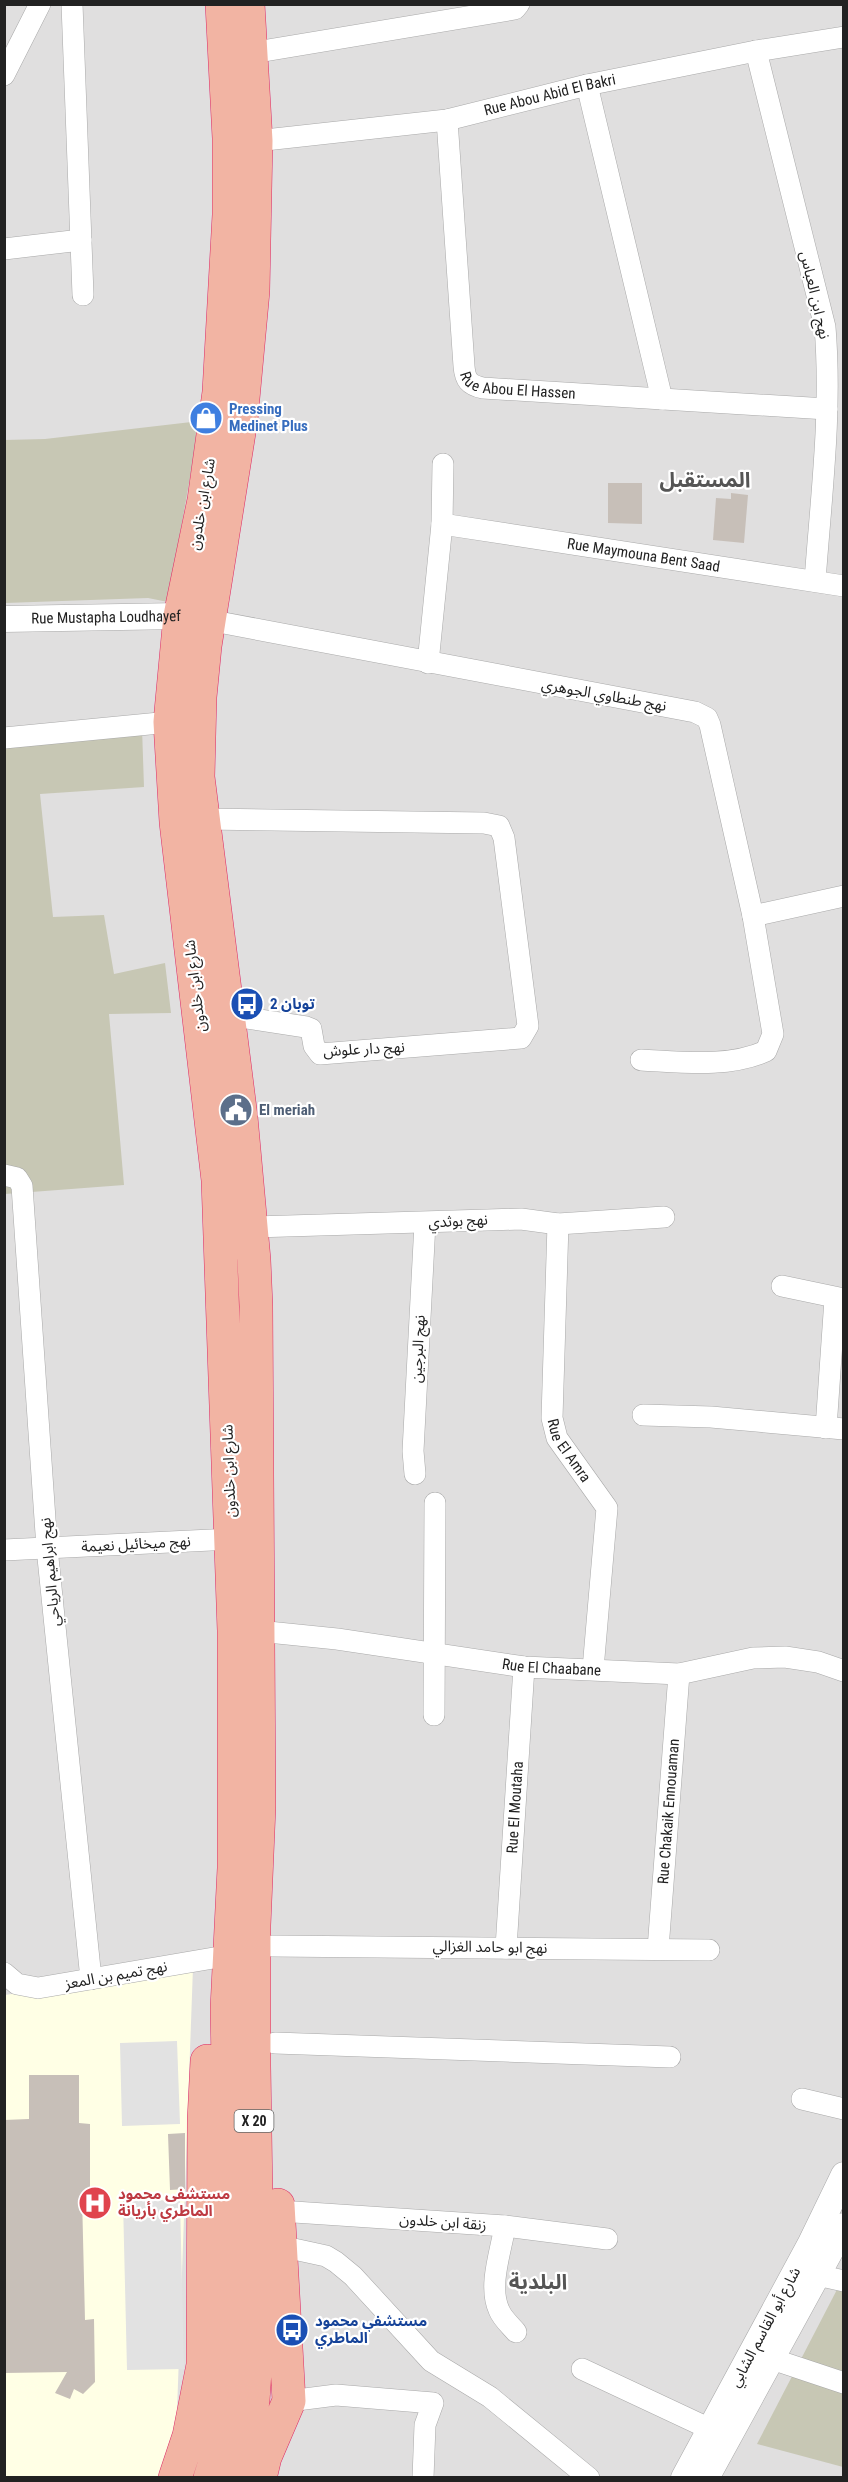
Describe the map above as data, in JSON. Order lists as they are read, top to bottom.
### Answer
{
  "streets": {
    "highway": ["شارع ابن خلدون", "X 20"],
    "street": [
      "Rue Abou Abid El Bakri",
      "نهج ابن العباس",
      "Rue Abou El Hassen",
      "Rue Maymouna Bent Saad",
      "Rue Mustapha Loudhayef",
      "نهج طنطاوي الجوهري",
      "نهج دار علوش",
      "نهج بوثدي",
      "نهج البرجين",
      "Rue El Amra",
      "نهج ميخائيل نعيمة",
      "نهج ابراهيم الرياحي",
      "Rue El Chaabane",
      "Rue El Moutaha",
      "Rue Chakaik Ennouaman",
      "نهج ابو حامد الغزالي",
      "نهج تميم بن المعز",
      "زنقة ابن خلدون",
      "شارع أبو القاسم الشابي"
    ]
  },
  "crossings": [
    ["Rue Abou Abid El Bakri", "نهج ابن العباس"],
    ["Rue Abou Abid El Bakri", "Rue Abou El Hassen"],
    ["Rue Abou Abid El Bakri", "شارع ابن خلدون"],
    ["نهج ابن العباس", "Rue Abou El Hassen"],
    ["نهج ابن العباس", "Rue Maymouna Bent Saad"],
    ["شارع ابن خلدون", "Rue Mustapha Loudhayef"],
    ["شارع ابن خلدون", "نهج طنطاوي الجوهري"],
    ["شارع ابن خلدون", "نهج دار علوش"],
    ["شارع ابن خلدون", "نهج بوثدي"],
    ["شارع ابن خلدون", "نهج ميخائيل نعيمة"],
    ["شارع ابن خلدون", "Rue El Chaabane"],
    ["شارع ابن خلدون", "نهج تميم بن المعز"],
    ["شارع ابن خلدون", "X 20"],
    ["Rue Mustapha Loudhayef", "نهج طنطاوي الجوهري"],
    ["نهج بوثدي", "نهج البرجين"],
    ["نهج بوثدي", "Rue El Amra"],
    ["Rue El Amra", "Rue El Chaabane"],
    ["نهج ميخائيل نعيمة", "نهج ابراهيم الرياحي"],
    ["نهج ابراهيم الرياحي", "نهج تميم بن المعز"],
    ["Rue El Chaabane", "Rue El Moutaha"],
    ["Rue El Chaabane", "Rue Chakaik Ennouaman"],
    ["Rue El Moutaha", "نهج ابو حامد الغزالي"],
    ["Rue Chakaik Ennouaman", "نهج ابو حامد الغزالي"],
    ["نهج تميم بن المعز", "X 20"]
  ],
  "districts": ["المستقبل", "البلدية"],
  "places": {
    "shop": ["Pressing Medinet Plus"],
    "bus stop": ["توبان 2", "مستشفي محمود الماطري"],
    "public building": ["El meriah"],
    "hospital": ["مستشفى محمود الماطري بأريانة"]
  }
}
